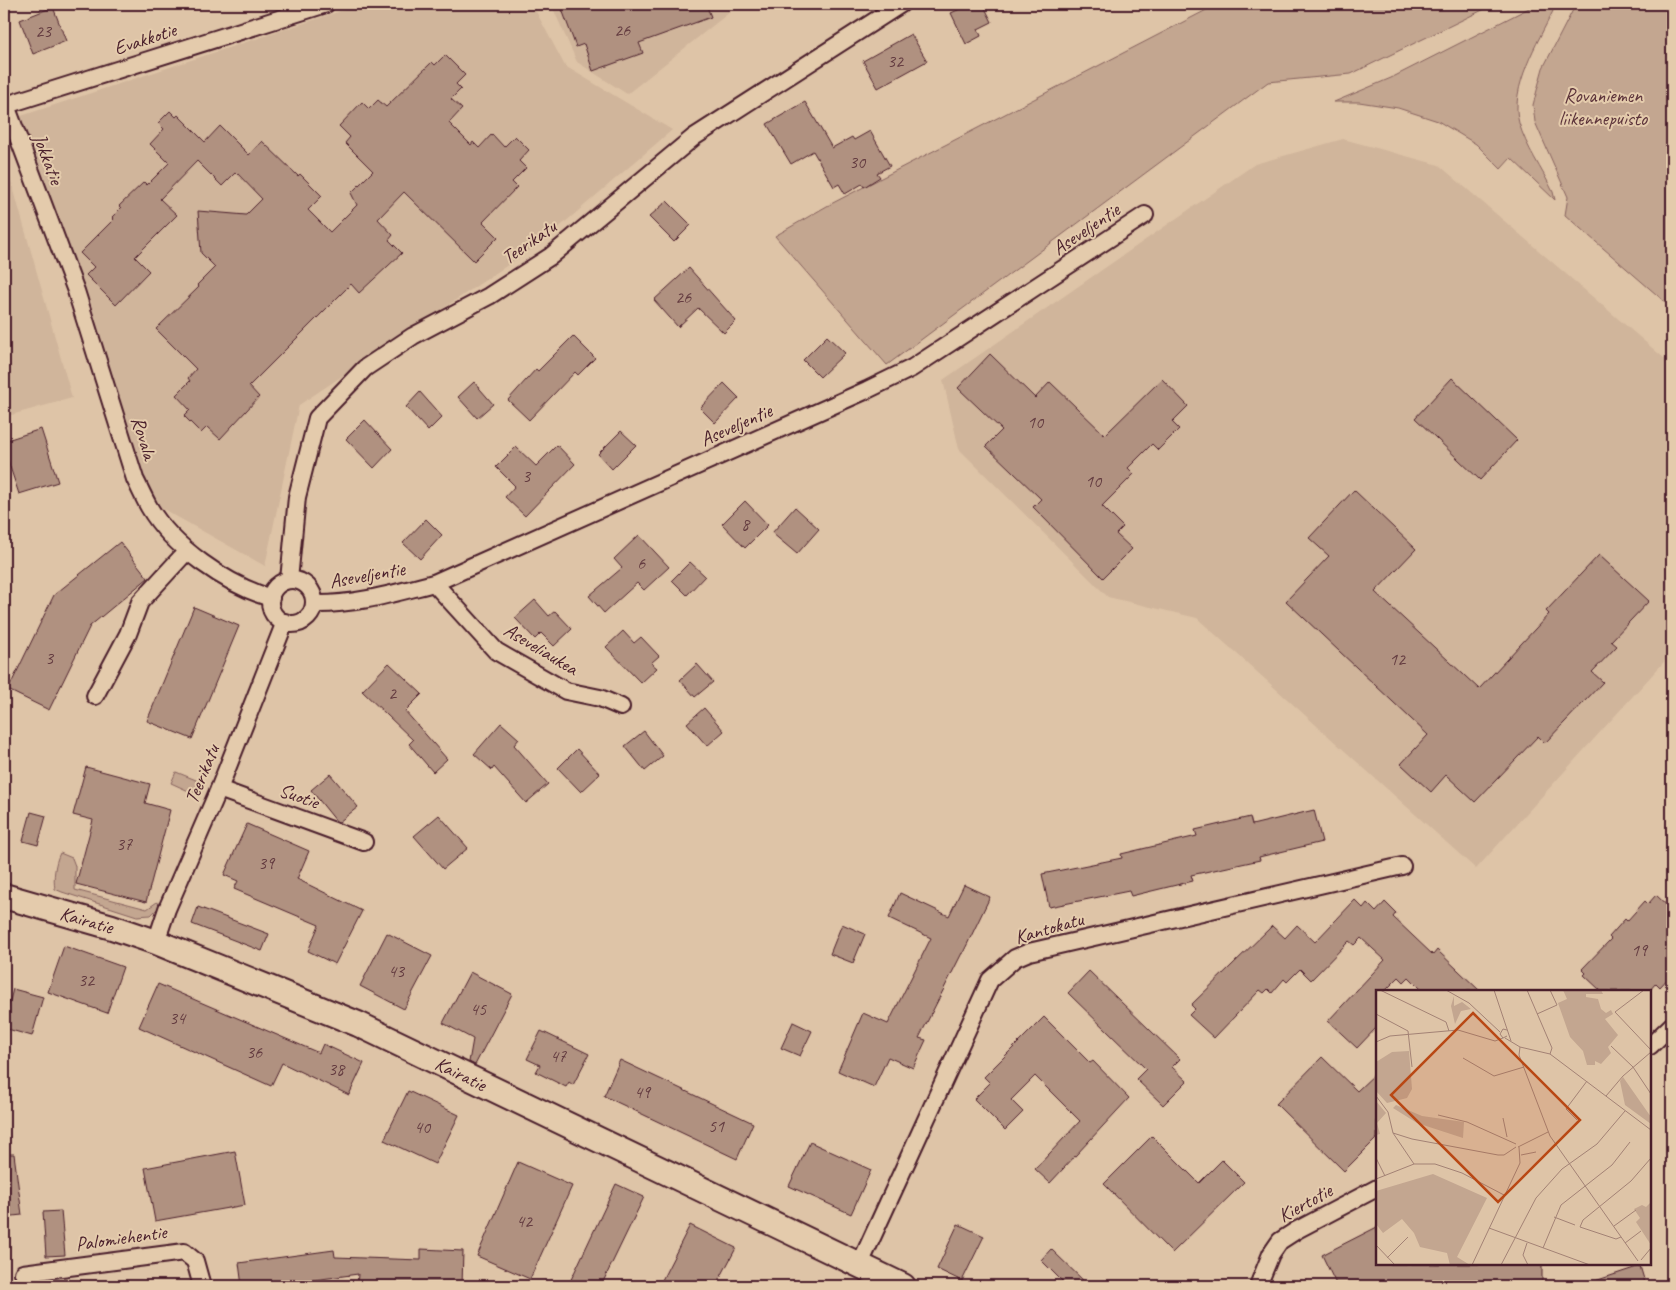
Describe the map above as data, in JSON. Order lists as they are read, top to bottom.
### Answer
{
  "streets": {
    "main road": ["Kairatie"],
    "street": [
      "Evakkotie",
      "Jokkatie",
      "Aseveljentie",
      "Teerikatu",
      "Rovala",
      "Aseveliaukea",
      "Suotie",
      "Kantokatu",
      "Kiertotie",
      "Palomiehentie"
    ]
  },
  "crossings": [
    ["Evakkotie", "Jokkatie"],
    ["Jokkatie", "Rovala"],
    ["Aseveljentie", "Teerikatu"],
    ["Aseveljentie", "Rovala"],
    ["Aseveljentie", "Aseveliaukea"],
    ["Teerikatu", "Rovala"],
    ["Teerikatu", "Suotie"],
    ["Teerikatu", "Kairatie"],
    ["Kairatie", "Kantokatu"]
  ],
  "parks": ["Rovaniemen liikennepuisto"],
  "house_numbers": [
    "26",
    "23",
    "32",
    "30",
    "26",
    "10",
    "3",
    "10",
    "8",
    "6",
    "3",
    "12",
    "2",
    "37",
    "39",
    "19",
    "43",
    "32",
    "45",
    "34",
    "36",
    "47",
    "38",
    "49",
    "51",
    "40",
    "42"
  ]
}
